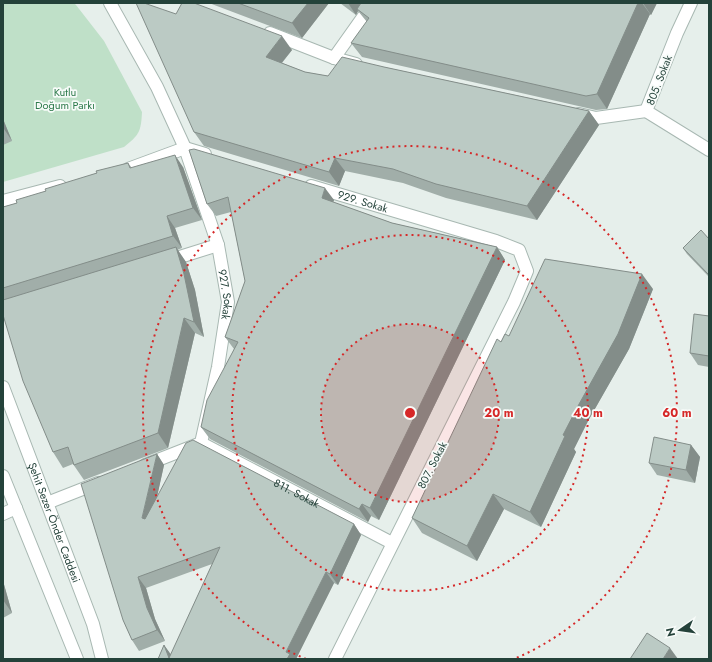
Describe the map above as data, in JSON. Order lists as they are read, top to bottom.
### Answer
{
  "streets": {
    "street": [
      "805. Sokak",
      "929. Sokak",
      "927. Sokak",
      "807. Sokak",
      "811. Sokak",
      "Şehit Sezer Önder Caddesi"
    ]
  },
  "crossings": [
    ["929. Sokak", "807. Sokak"],
    ["927. Sokak", "811. Sokak"],
    ["807. Sokak", "811. Sokak"]
  ],
  "parks": ["Kutlu Doğum Parkı"],
  "north": "left",
  "rings": ["20 m", "40 m", "60 m"]
}
